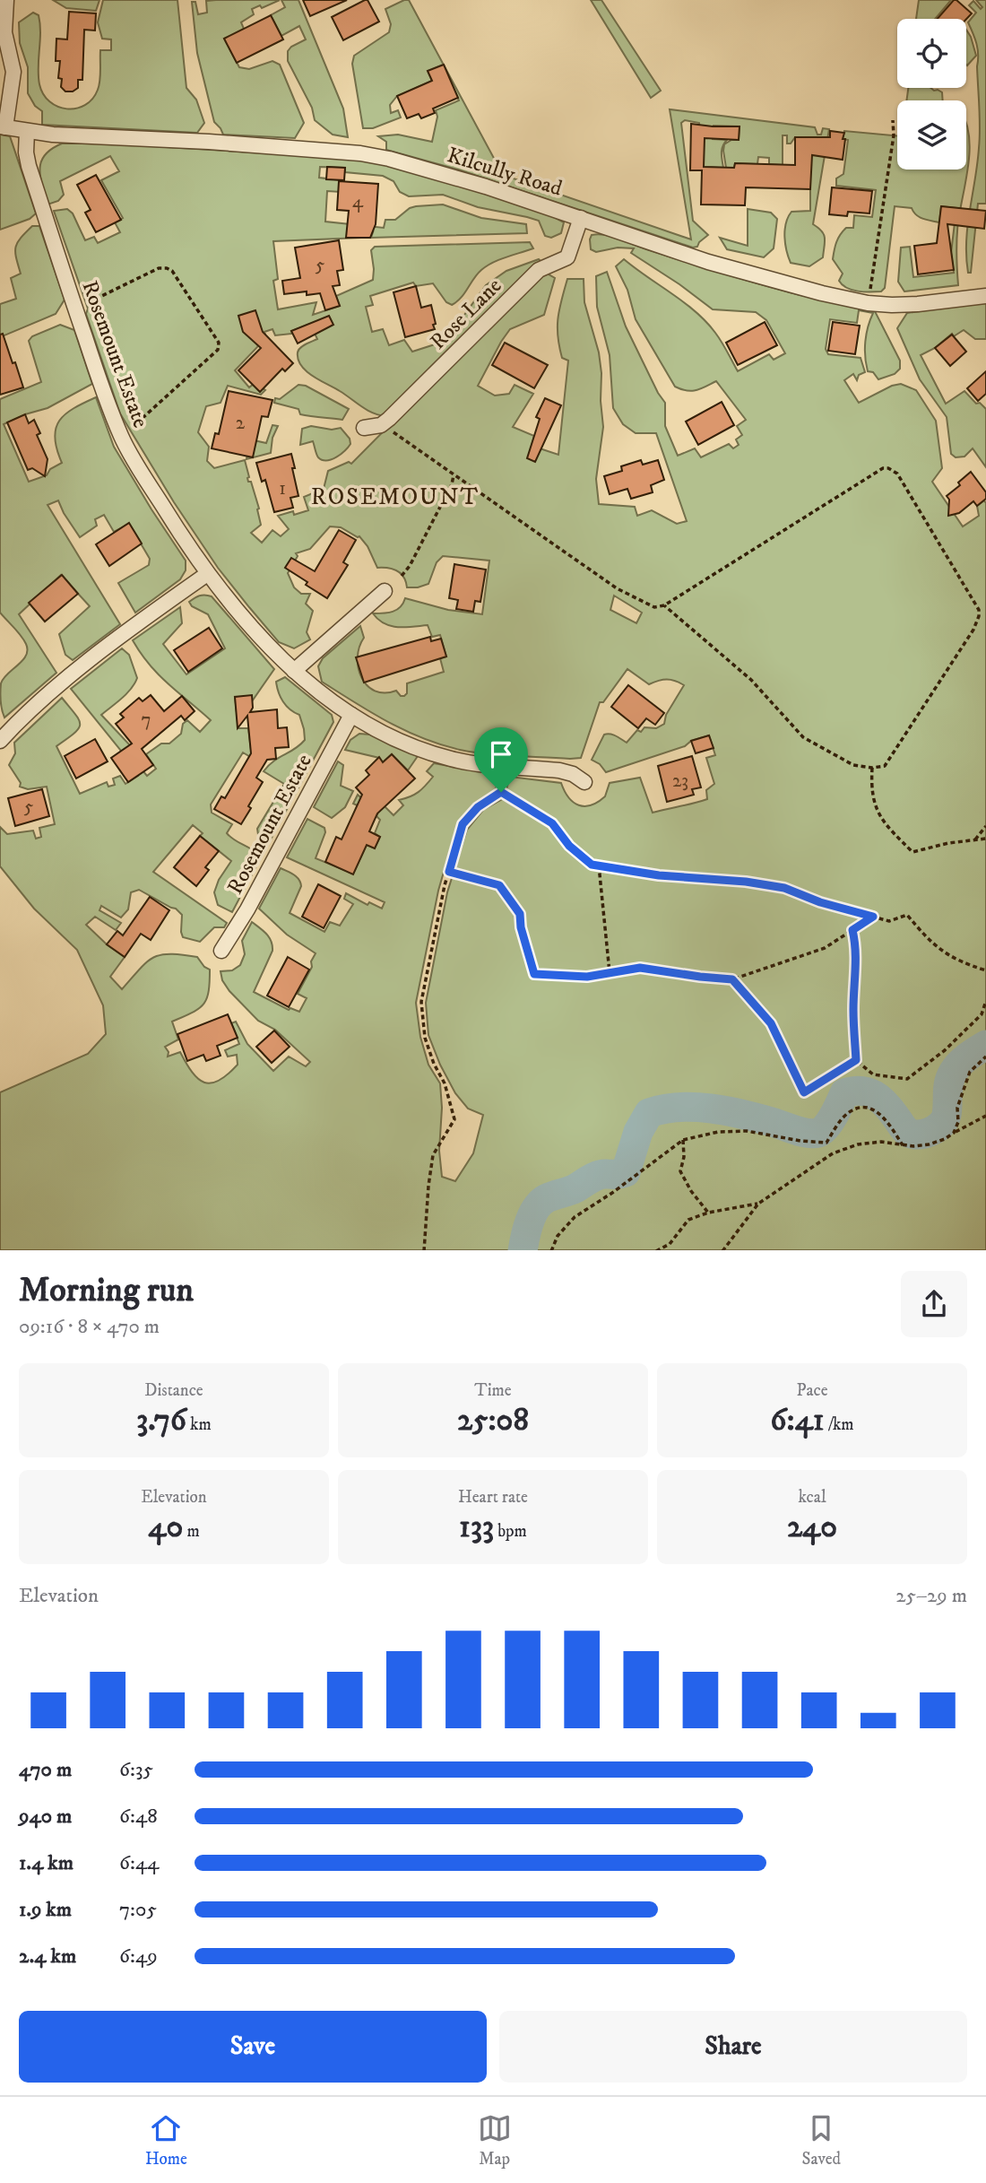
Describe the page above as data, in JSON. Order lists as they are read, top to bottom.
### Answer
{
  "streets": {
    "street": ["Kilcully Road", "Rose Lane", "Rosemount Estate"]
  },
  "crossings": [
    ["Kilcully Road", "Rose Lane"],
    ["Kilcully Road", "Rosemount Estate"]
  ],
  "districts": ["ROSEMOUNT"],
  "house_numbers": [
    "4",
    "5",
    "2",
    "1",
    "7",
    "23",
    "5"
  ],
  "page": {
    "heading": ["Morning run", "09:16 · 8 × 470 m"],
    "stats": [
      ["Distance", "3.76 km"],
      ["Time", "25:08"],
      ["Pace", "6:41 /km"],
      ["Elevation", "40 m"],
      ["Heart rate", "133 bpm"],
      ["kcal", "240"]
    ],
    "chart": ["Elevation", "25–29 m"],
    "list": [
      {
        "name": "470 m",
        "note": "6:35"
      },
      {
        "name": "940 m",
        "note": "6:48"
      },
      {
        "name": "1.4 km",
        "note": "6:44"
      },
      {
        "name": "1.9 km",
        "note": "7:05"
      },
      {
        "name": "2.4 km",
        "note": "6:49"
      }
    ],
    "buttons": ["Save", "Share"],
    "tabs": ["Home", "Map", "Saved"]
  }
}
